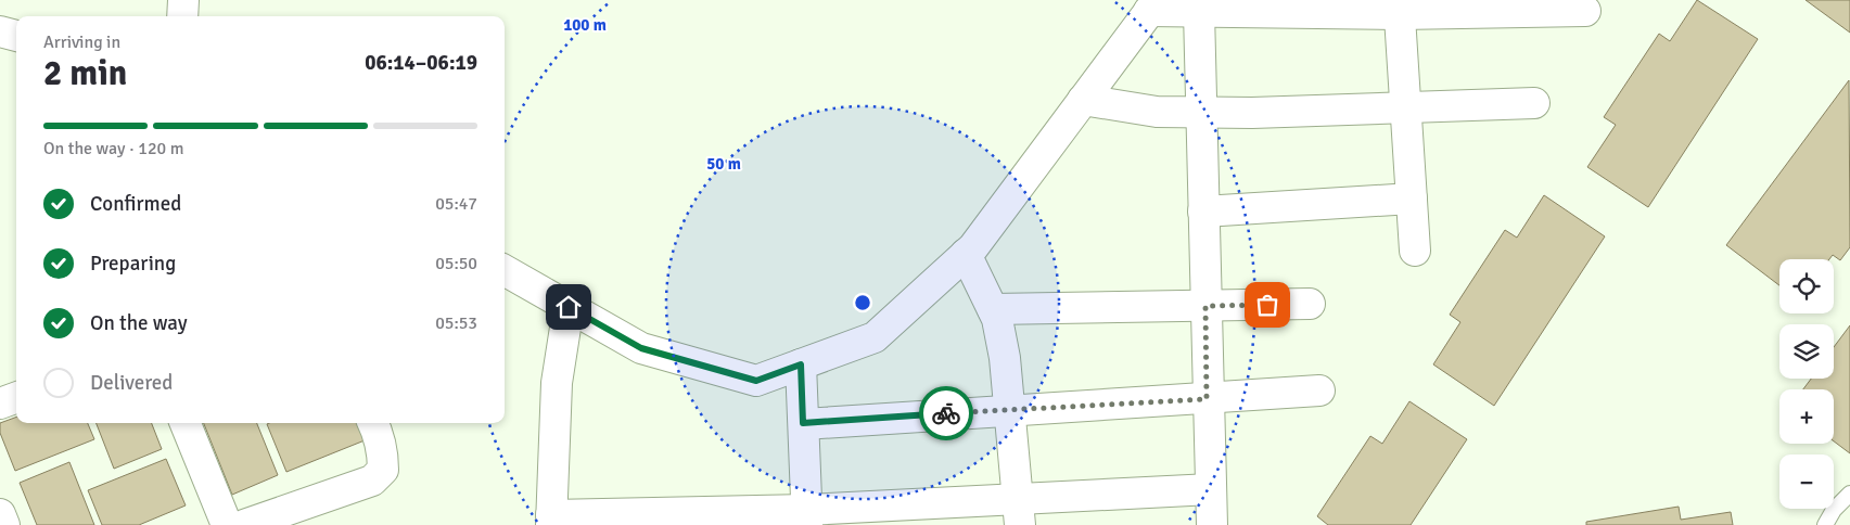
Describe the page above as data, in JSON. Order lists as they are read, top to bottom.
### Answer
{
  "page": {
    "heading": ["2 min", "Arriving in", "06:14–06:19"],
    "bar": "On the way · 120 m",
    "list": [
      ["Confirmed", "05:47"],
      ["Preparing", "05:50"],
      ["On the way", "05:53"],
      "Delivered"
    ],
    "map_buttons": ["+", "−"]
  },
  "rings": ["100 m", "50 m"]
}
